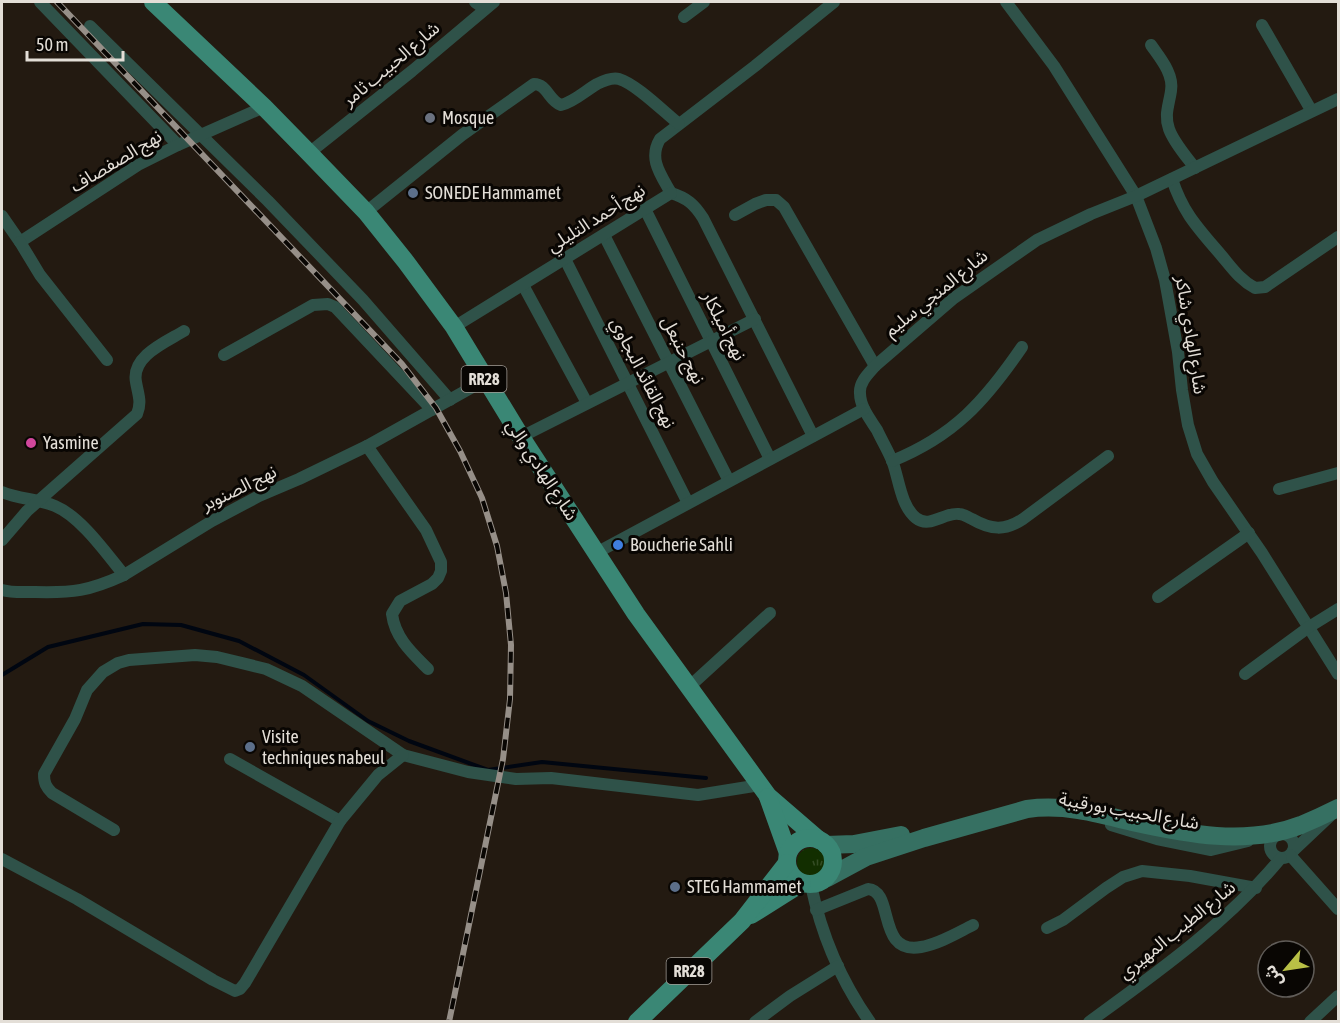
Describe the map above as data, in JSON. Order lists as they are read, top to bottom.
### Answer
{
  "streets": {
    "main road": ["RR28", "شارع الهادي والي"],
    "street": [
      "شارع الحبيب ثامر",
      "نهج الصفصاف",
      "نهج أحمد التليلي",
      "شارع المنجي سليم",
      "نهج أميلكار",
      "شارع الهادي شاكر",
      "نهج حنبعل",
      "نهج القائد البجاوي",
      "نهج الصنوبر",
      "شارع الحبيب بورقيبة",
      "شارع الطيب المهيري"
    ]
  },
  "crossings": [
    ["شارع الحبيب ثامر", "شارع الهادي والي"],
    ["نهج الصفصاف", "شارع الهادي والي"],
    ["نهج أحمد التليلي", "نهج أميلكار"],
    ["نهج أحمد التليلي", "نهج حنبعل"],
    ["نهج أحمد التليلي", "نهج القائد البجاوي"],
    ["نهج أحمد التليلي", "شارع الهادي والي"],
    ["شارع المنجي سليم", "شارع الهادي شاكر"],
    ["RR28", "شارع الهادي والي"],
    ["RR28", "شارع الحبيب بورقيبة"],
    ["شارع الهادي والي", "نهج الصنوبر"],
    ["شارع الحبيب بورقيبة", "شارع الطيب المهيري"]
  ],
  "places": [
    "Mosque",
    "SONEDE Hammamet",
    "Yasmine",
    "Boucherie Sahli",
    "Visite techniques nabeul",
    "STEG Hammamet"
  ],
  "scale_bar": "50 m",
  "north": "bottom left"
}
